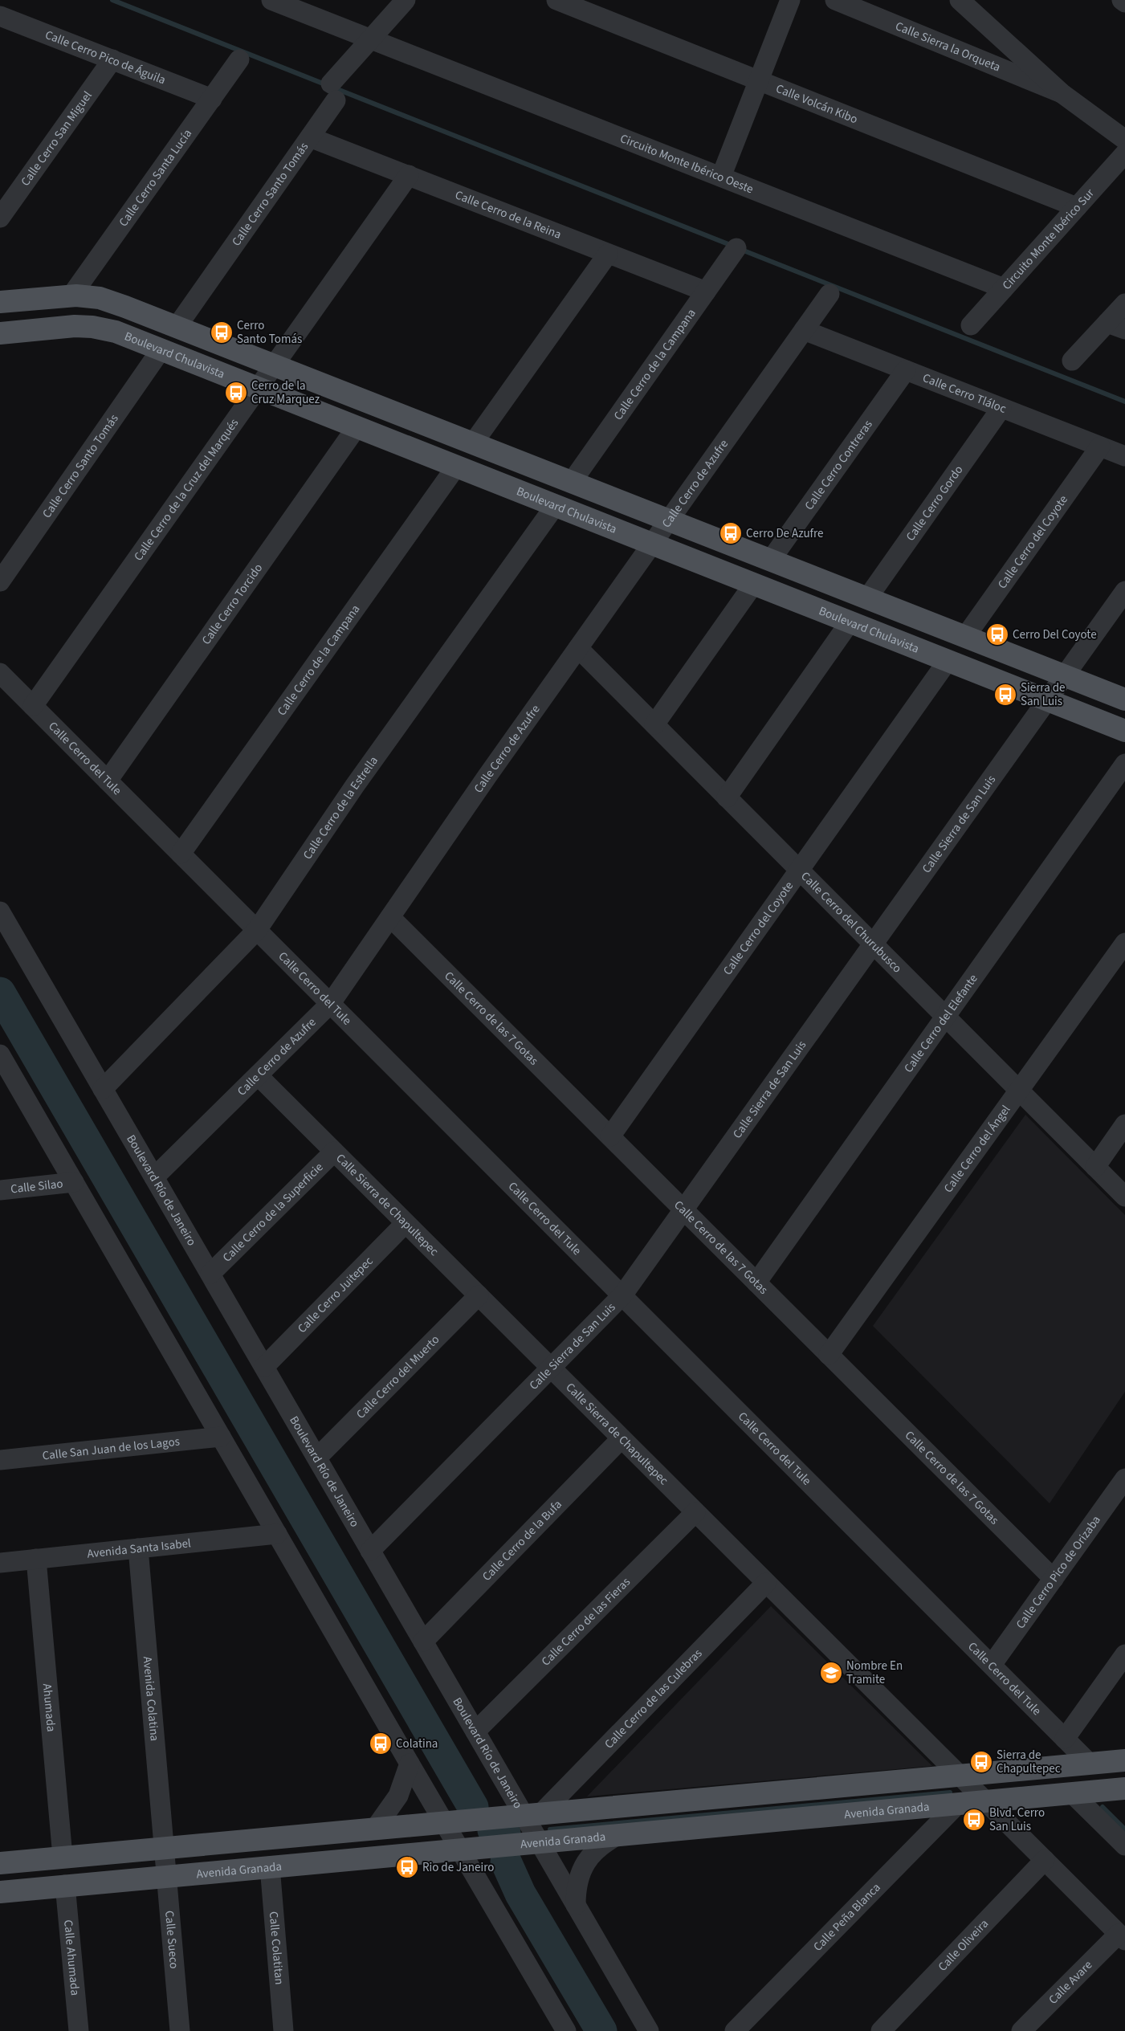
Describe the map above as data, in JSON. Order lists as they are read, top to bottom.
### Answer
{
  "streets": {
    "main road": ["Boulevard Chulavista", "Avenida Granada"],
    "street": [
      "Calle Sierra la Orqueta",
      "Calle Cerro Pico de Águila",
      "Calle Volcán Kibo",
      "Calle Cerro San Miguel",
      "Circuito Monte Ibérico Oeste",
      "Calle Cerro Santa Lucía",
      "Calle Cerro Santo Tomás",
      "Calle Cerro de la Reina",
      "Circuito Monte Ibérico Sur",
      "Calle Cerro de la Campana",
      "Calle Cerro Tláloc",
      "Calle Cerro Contreras",
      "Calle Cerro de Azufre",
      "Calle Cerro de la Cruz del Marqués",
      "Calle Cerro Gordo",
      "Calle Cerro del Coyote",
      "Calle Cerro Torcido",
      "Calle Cerro del Tule",
      "Calle Cerro de la Estrella",
      "Calle Sierra de San Luis",
      "Calle Cerro del Churubusco",
      "Calle Cerro de las 7 Gotas",
      "Calle Cerro del Elefante",
      "Calle Cerro del Ángel",
      "Calle Silao",
      "Boulevard Río de Janeiro",
      "Calle Sierra de Chapultepec",
      "Calle Cerro de la Superficie",
      "Calle Cerro Juitepec",
      "Calle Cerro del Muerto",
      "Calle San Juan de los Lagos",
      "Calle Cerro de la Bufa",
      "Avenida Santa Isabel",
      "Calle Cerro Pico de Orizaba",
      "Calle Cerro de las Fieras",
      "Avenida Colatina",
      "Calle Cerro de las Culebras",
      "Ahumada",
      "Calle Peña Blanca",
      "Calle Sueco",
      "Calle Oliveira",
      "Calle Colatitan",
      "Calle Ahumada",
      "Calle Avare"
    ]
  },
  "crossings": [
    ["Calle Cerro Pico de Águila", "Calle Cerro San Miguel"],
    ["Calle Cerro Pico de Águila", "Calle Cerro Santa Lucía"],
    ["Calle Volcán Kibo", "Circuito Monte Ibérico Sur"],
    ["Circuito Monte Ibérico Oeste", "Calle Cerro Santo Tomás"],
    ["Circuito Monte Ibérico Oeste", "Circuito Monte Ibérico Sur"],
    ["Calle Cerro Santo Tomás", "Calle Cerro de la Reina"],
    ["Calle Cerro Santo Tomás", "Boulevard Chulavista"],
    ["Calle Cerro de la Reina", "Calle Cerro de la Campana"],
    ["Calle Cerro de la Reina", "Calle Cerro de la Cruz del Marqués"],
    ["Boulevard Chulavista", "Calle Cerro de la Campana"],
    ["Boulevard Chulavista", "Calle Cerro de Azufre"],
    ["Boulevard Chulavista", "Calle Cerro de la Cruz del Marqués"],
    ["Boulevard Chulavista", "Calle Cerro del Coyote"],
    ["Boulevard Chulavista", "Calle Cerro Torcido"],
    ["Boulevard Chulavista", "Calle Cerro de la Estrella"],
    ["Boulevard Chulavista", "Calle Sierra de San Luis"],
    ["Calle Cerro de la Campana", "Calle Cerro del Tule"],
    ["Calle Cerro Tláloc", "Calle Cerro Contreras"],
    ["Calle Cerro Tláloc", "Calle Cerro de Azufre"],
    ["Calle Cerro Tláloc", "Calle Cerro Gordo"],
    ["Calle Cerro Tláloc", "Calle Cerro del Coyote"],
    ["Calle Cerro de Azufre", "Calle Cerro del Tule"],
    ["Calle Cerro de Azufre", "Calle Cerro del Churubusco"],
    ["Calle Cerro de Azufre", "Calle Cerro de las 7 Gotas"],
    ["Calle Cerro de Azufre", "Boulevard Río de Janeiro"],
    ["Calle Cerro de Azufre", "Calle Sierra de Chapultepec"],
    ["Calle Cerro de la Cruz del Marqués", "Calle Cerro del Tule"],
    ["Calle Cerro del Coyote", "Calle Cerro del Churubusco"],
    ["Calle Cerro del Coyote", "Calle Cerro de las 7 Gotas"],
    ["Calle Cerro Torcido", "Calle Cerro del Tule"],
    ["Calle Cerro del Tule", "Calle Cerro de la Estrella"],
    ["Calle Cerro del Tule", "Calle Sierra de San Luis"],
    ["Calle Cerro del Tule", "Calle Cerro Pico de Orizaba"],
    ["Calle Cerro de la Estrella", "Boulevard Río de Janeiro"],
    ["Calle Sierra de San Luis", "Calle Cerro del Churubusco"],
    ["Calle Sierra de San Luis", "Calle Cerro de las 7 Gotas"],
    ["Calle Sierra de San Luis", "Boulevard Río de Janeiro"],
    ["Calle Sierra de San Luis", "Calle Sierra de Chapultepec"],
    ["Calle Cerro del Churubusco", "Calle Cerro del Elefante"],
    ["Calle Cerro del Churubusco", "Calle Cerro del Ángel"],
    ["Calle Cerro de las 7 Gotas", "Calle Cerro del Elefante"],
    ["Calle Cerro de las 7 Gotas", "Calle Cerro del Ángel"],
    ["Calle Cerro de las 7 Gotas", "Calle Cerro Pico de Orizaba"],
    ["Boulevard Río de Janeiro", "Calle Cerro de la Superficie"],
    ["Boulevard Río de Janeiro", "Calle Cerro Juitepec"],
    ["Boulevard Río de Janeiro", "Calle Cerro del Muerto"],
    ["Boulevard Río de Janeiro", "Calle Cerro de la Bufa"],
    ["Boulevard Río de Janeiro", "Calle Cerro de las Fieras"],
    ["Boulevard Río de Janeiro", "Calle Cerro de las Culebras"],
    ["Boulevard Río de Janeiro", "Avenida Granada"],
    ["Calle Sierra de Chapultepec", "Calle Cerro de la Superficie"],
    ["Calle Sierra de Chapultepec", "Calle Cerro Juitepec"],
    ["Calle Sierra de Chapultepec", "Calle Cerro del Muerto"],
    ["Calle Sierra de Chapultepec", "Calle Cerro de la Bufa"],
    ["Calle Sierra de Chapultepec", "Calle Cerro de las Fieras"],
    ["Calle Sierra de Chapultepec", "Calle Cerro de las Culebras"],
    ["Calle Sierra de Chapultepec", "Avenida Granada"],
    ["Avenida Santa Isabel", "Avenida Colatina"],
    ["Avenida Santa Isabel", "Ahumada"],
    ["Avenida Colatina", "Calle Sueco"],
    ["Avenida Granada", "Calle Peña Blanca"],
    ["Avenida Granada", "Calle Sueco"],
    ["Avenida Granada", "Calle Colatitan"],
    ["Avenida Granada", "Calle Ahumada"]
  ],
  "places": {
    "bus stop": [
      "Cerro Santo Tomás",
      "Cerro de la Cruz Marquez",
      "Cerro De Azufre",
      "Cerro Del Coyote",
      "Sierra de San Luis",
      "Colatina",
      "Sierra de Chapultepec",
      "Blvd. Cerro San Luis",
      "Rio de Janeiro"
    ],
    "school or university": ["Nombre En Tramite"]
  }
}
